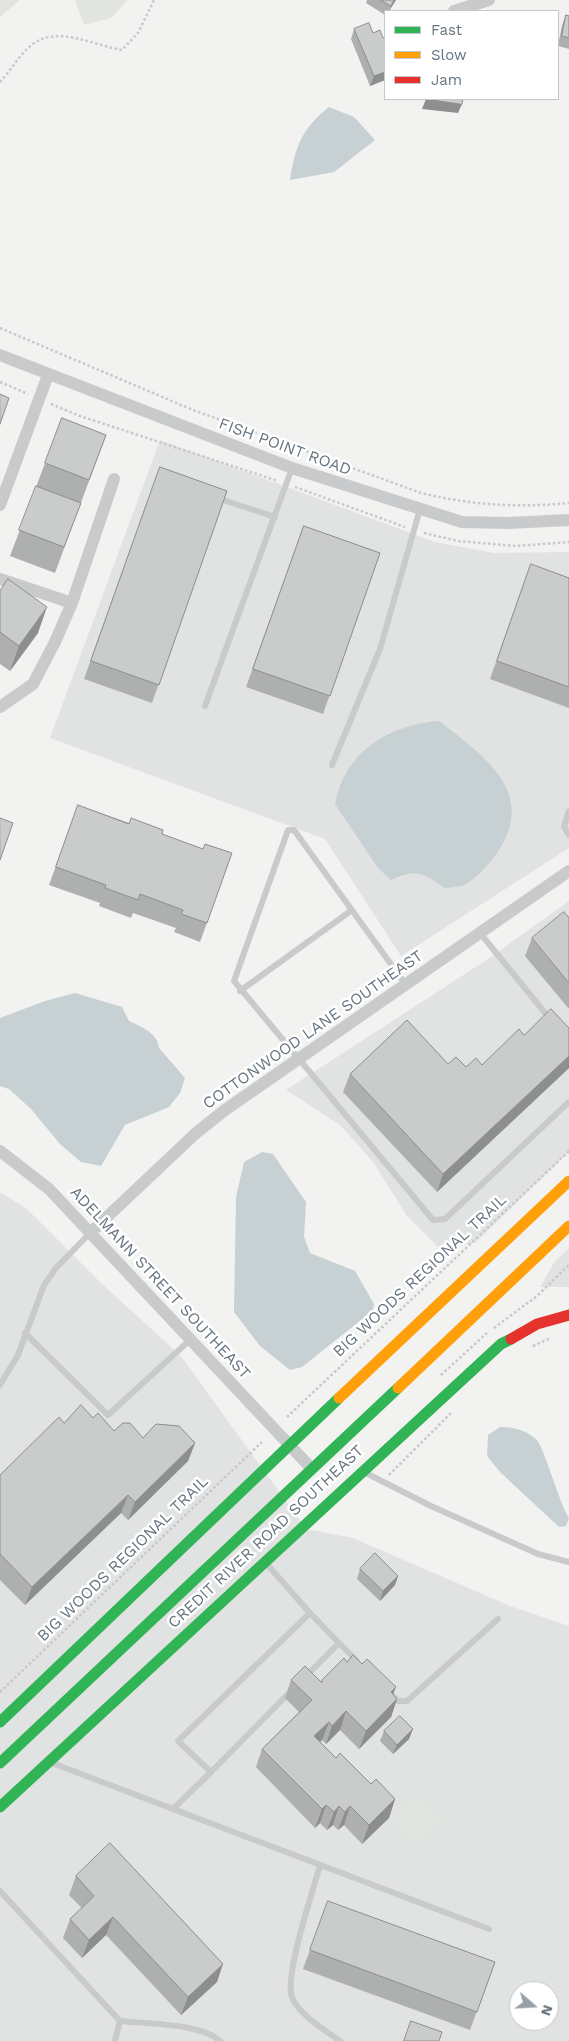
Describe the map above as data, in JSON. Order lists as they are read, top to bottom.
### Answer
{
  "streets": {
    "main road": ["CREDIT RIVER ROAD SOUTHEAST"],
    "street": ["FISH POINT ROAD", "COTTONWOOD LANE SOUTHEAST", "ADELMANN STREET SOUTHEAST"],
    "path": ["BIG WOODS REGIONAL TRAIL"]
  },
  "crossings": [
    ["COTTONWOOD LANE SOUTHEAST", "ADELMANN STREET SOUTHEAST"]
  ],
  "legend": ["Fast", "Slow", "Jam"],
  "north": "right"
}
